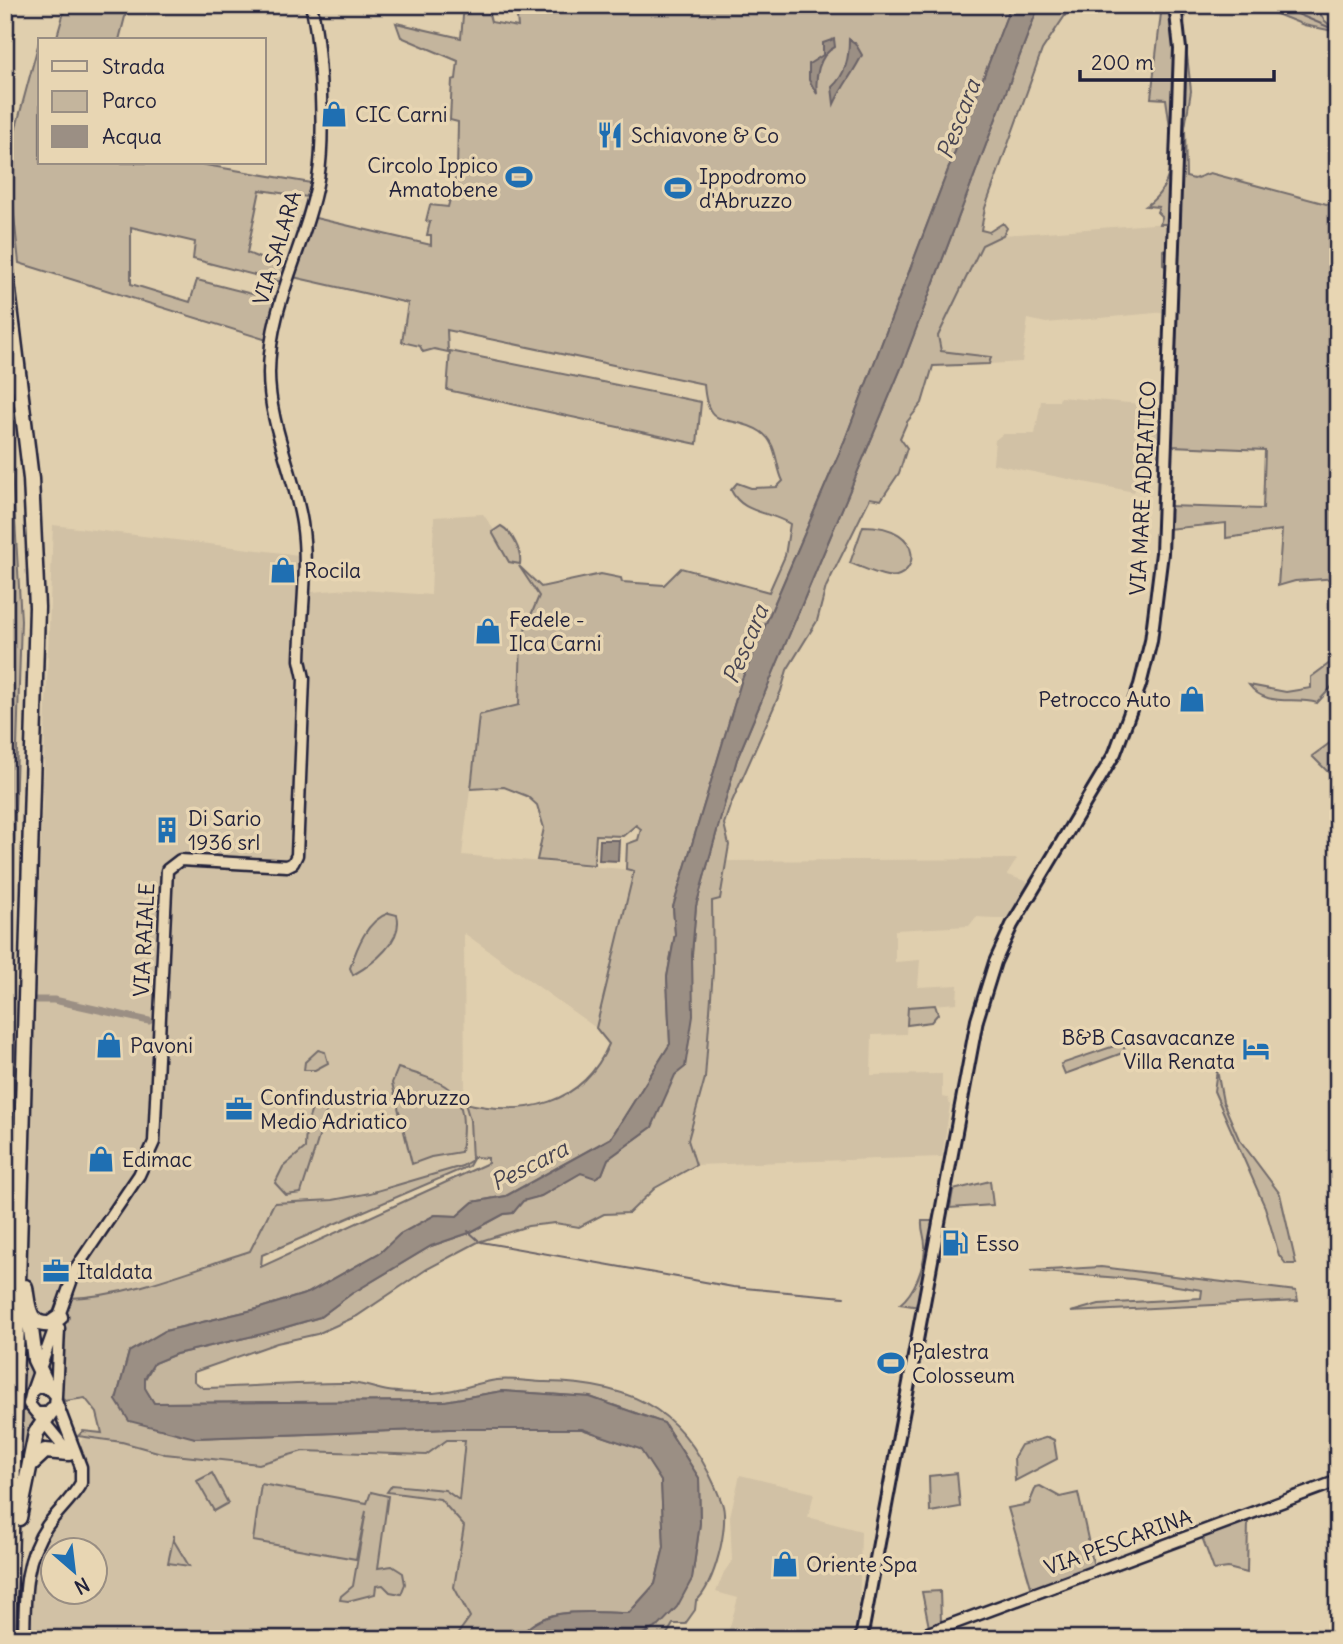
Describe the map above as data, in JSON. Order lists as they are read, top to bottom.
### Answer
{
  "streets": {
    "main road": ["VIA MARE ADRIATICO"],
    "street": ["VIA SALARA", "VIA RAIALE", "VIA PESCARINA"]
  },
  "crossings": [
    ["VIA SALARA", "VIA RAIALE"]
  ],
  "water": ["Pescara"],
  "places": {
    "shop": [
      "CIC Carni",
      "Rocila",
      "Fedele - Ilca Carni",
      "Petrocco Auto",
      "Pavoni",
      "Edimac",
      "Oriente Spa"
    ],
    "restaurant": ["Schiavone & Co"],
    "sports": ["Circolo Ippico Amatobene", "Ippodromo d'Abruzzo", "Palestra Colosseum"],
    "building": ["Di Sario 1936 srl"],
    "hotel": ["B&B Casavacanze Villa Renata"],
    "office": ["Confindustria Abruzzo Medio Adriatico", "Italdata"],
    "fuel station": ["Esso"]
  },
  "legend": ["Strada", "Parco", "Acqua"],
  "scale_bar": "200 m",
  "north": "bottom right"
}
